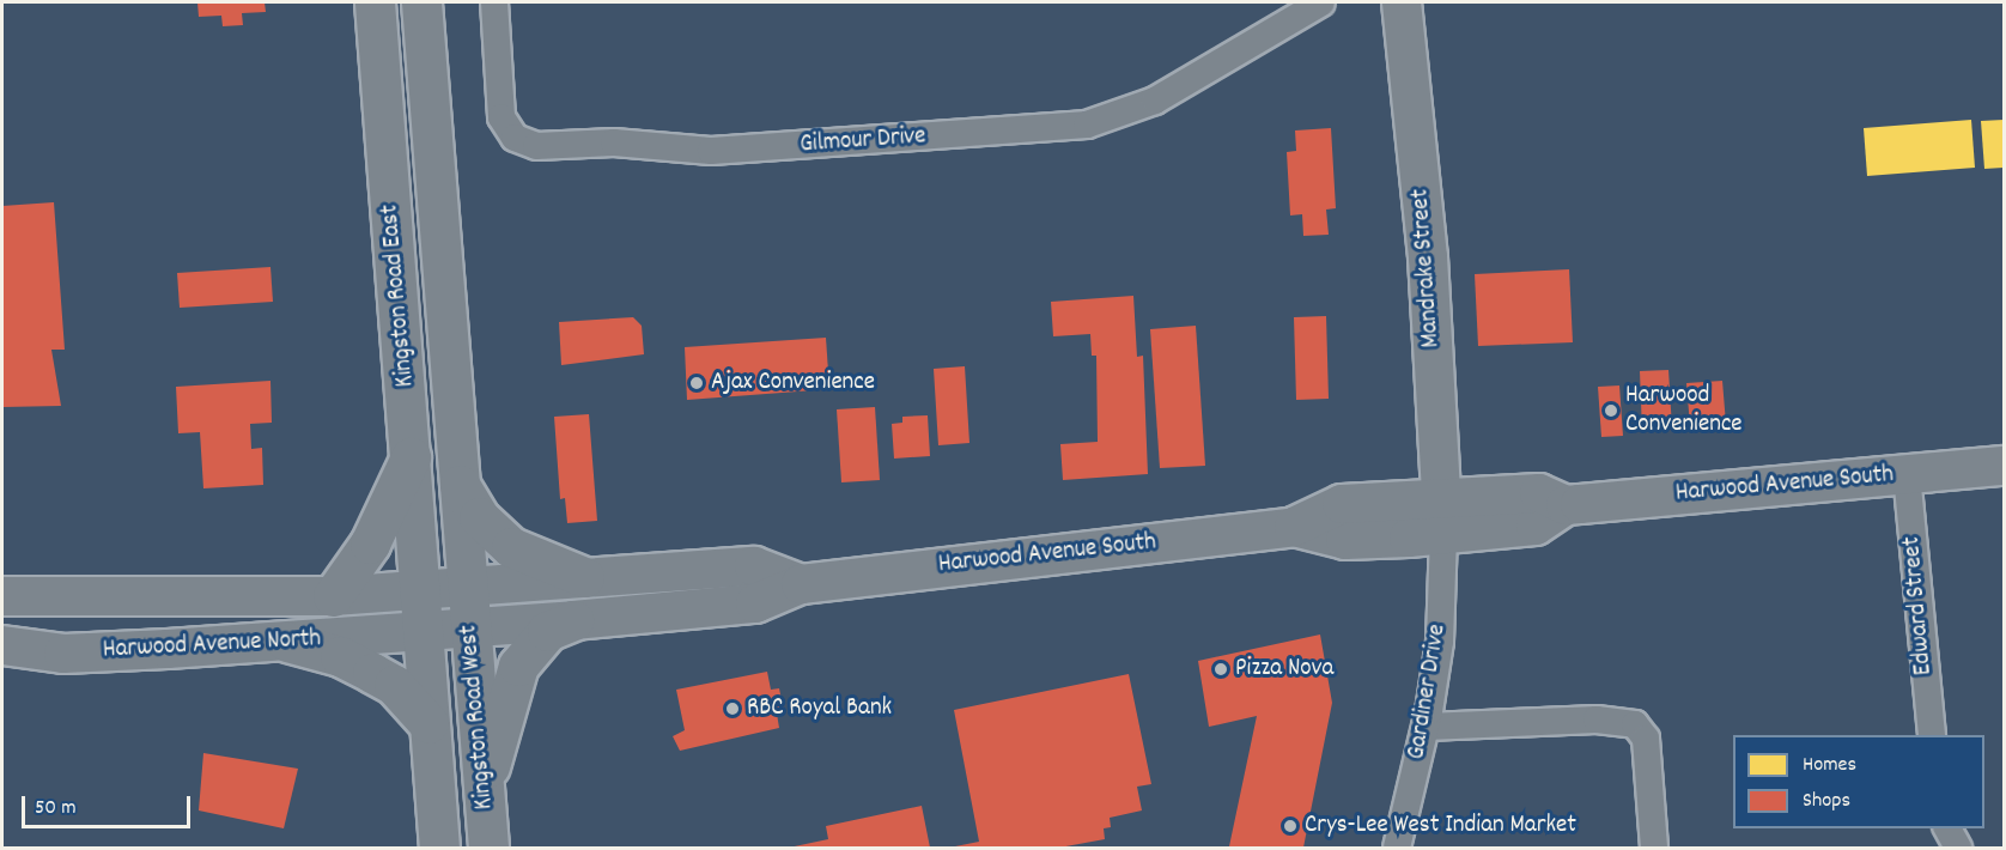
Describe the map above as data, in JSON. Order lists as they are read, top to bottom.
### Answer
{
  "streets": {
    "main road": [
      "Mandrake Street",
      "Kingston Road East",
      "Harwood Avenue South",
      "Harwood Avenue North",
      "Kingston Road West"
    ],
    "street": ["Gilmour Drive", "Edward Street", "Gardiner Drive"]
  },
  "crossings": [
    ["Mandrake Street", "Harwood Avenue South"],
    ["Mandrake Street", "Gardiner Drive"],
    ["Kingston Road East", "Harwood Avenue South"],
    ["Kingston Road East", "Harwood Avenue North"],
    ["Kingston Road East", "Kingston Road West"],
    ["Harwood Avenue South", "Edward Street"],
    ["Harwood Avenue South", "Harwood Avenue North"],
    ["Harwood Avenue South", "Gardiner Drive"],
    ["Harwood Avenue South", "Kingston Road West"],
    ["Harwood Avenue North", "Kingston Road West"]
  ],
  "places": [
    "Ajax Convenience",
    "Harwood Convenience",
    "Pizza Nova",
    "RBC Royal Bank",
    "Crys-Lee West Indian Market"
  ],
  "legend": ["Homes", "Shops"],
  "scale_bar": "50 m"
}
